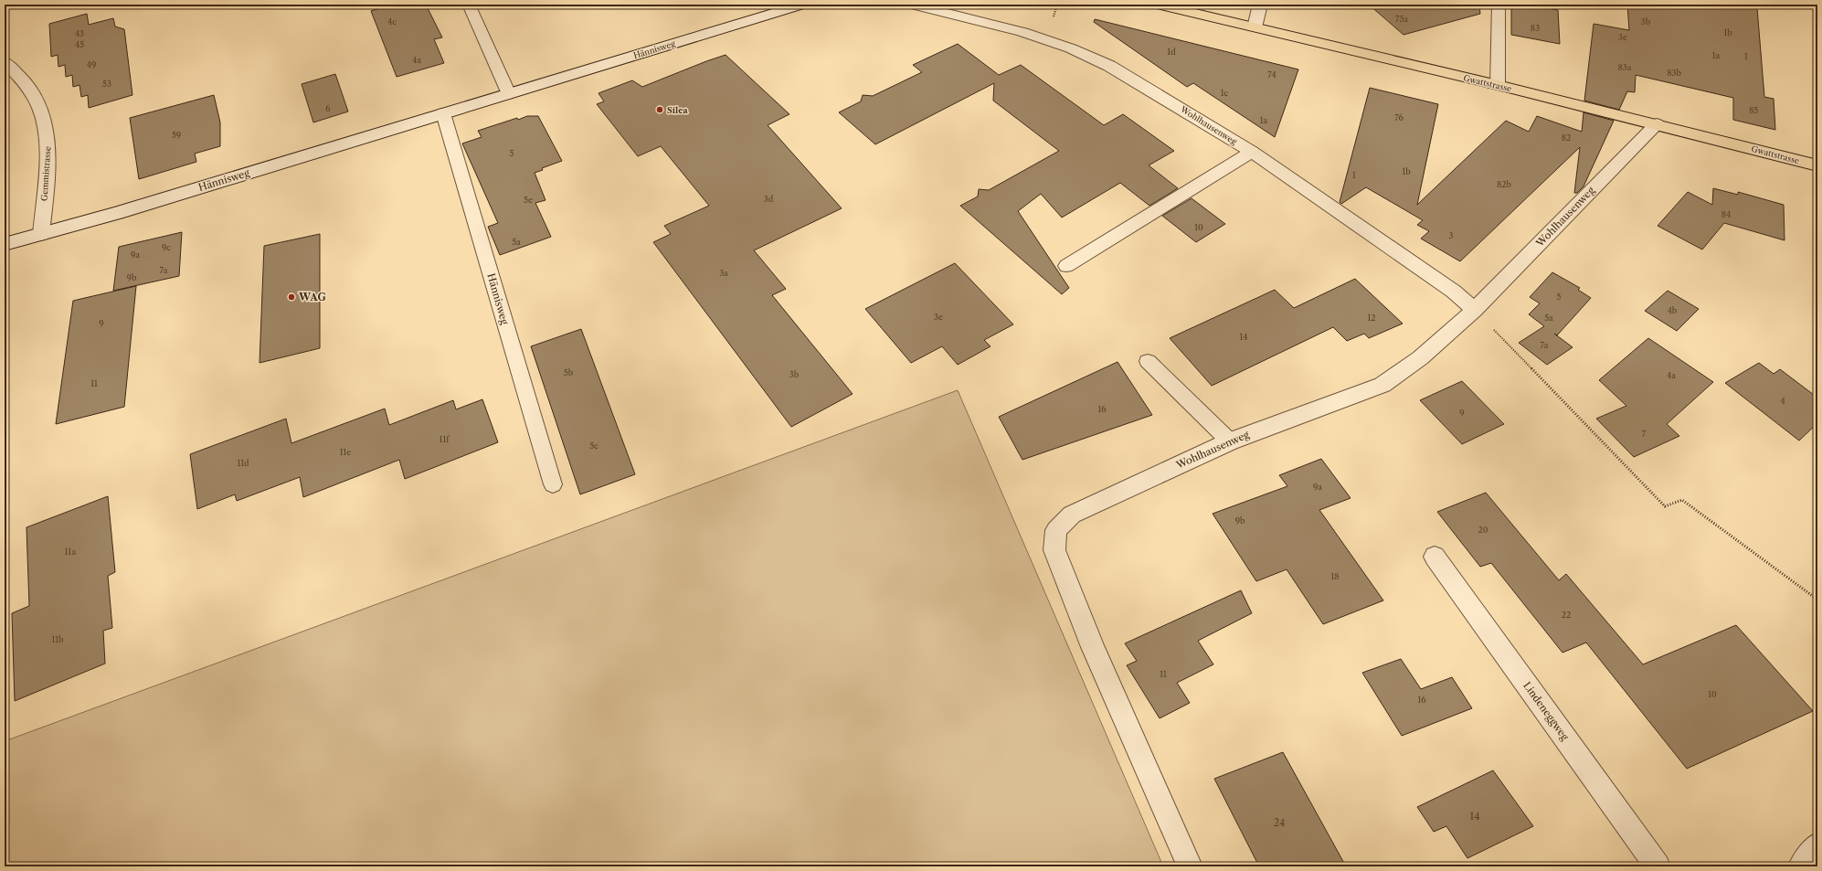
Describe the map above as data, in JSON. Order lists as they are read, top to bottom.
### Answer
{
  "streets": {
    "main road": ["Gwattstrasse"],
    "street": [
      "Hännisweg",
      "Wohlhausenweg",
      "Gemmistrasse",
      "Lindeneggweg"
    ]
  },
  "crossings": [
    ["Hännisweg", "Gemmistrasse"],
    ["Gwattstrasse", "Wohlhausenweg"]
  ],
  "places": ["Silea", "WAG"],
  "house_numbers": [
    "75a",
    "4c",
    "3b",
    "83",
    "1b",
    "43",
    "3e",
    "45",
    "1d",
    "1a",
    "1",
    "4a",
    "49",
    "83a",
    "83b",
    "74",
    "53",
    "1c",
    "6",
    "85",
    "76",
    "1a",
    "59",
    "82",
    "5",
    "1b",
    "1",
    "82b",
    "3d",
    "5e",
    "84",
    "10",
    "3",
    "5a",
    "9c",
    "9a",
    "7a",
    "3a",
    "9b",
    "5",
    "4b",
    "3e",
    "12",
    "5a",
    "9",
    "14",
    "7a",
    "5b",
    "3b",
    "4a",
    "11",
    "4",
    "16",
    "9",
    "7",
    "11f",
    "5c",
    "11e",
    "11d",
    "9a",
    "9b",
    "20",
    "11a",
    "18",
    "22",
    "11b",
    "11",
    "10",
    "16",
    "14",
    "24"
  ]
}
